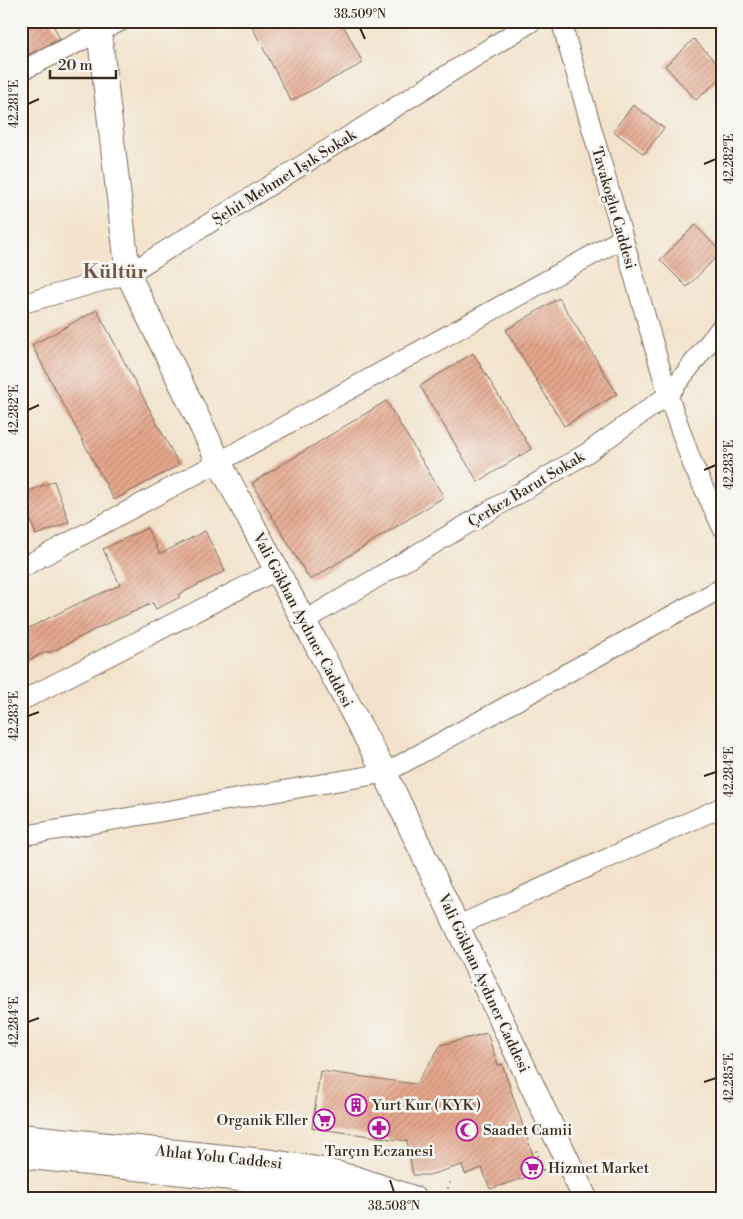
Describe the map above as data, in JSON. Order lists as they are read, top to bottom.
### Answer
{
  "streets": {
    "street": [
      "Şehit Mehmet Işık Sokak",
      "Tavakoğlu Caddesi",
      "Çerkez Barut Sokak",
      "Vali Gökhan Aydıner Caddesi",
      "Ahlat Yolu Caddesi"
    ]
  },
  "crossings": [
    ["Şehit Mehmet Işık Sokak", "Vali Gökhan Aydıner Caddesi"],
    ["Tavakoğlu Caddesi", "Çerkez Barut Sokak"],
    ["Çerkez Barut Sokak", "Vali Gökhan Aydıner Caddesi"]
  ],
  "districts": ["Kültür"],
  "places": {
    "building": ["Yurt Kur ( KYK )"],
    "supermarket": ["Organik Eller", "Hizmet Market"],
    "pharmacy": ["Tarçın Eczanesi"],
    "mosque": ["Saadet Camii"]
  },
  "scale_bar": "20 m",
  "coordinates": [
    "38.509°N",
    "42.281°E",
    "42.282°E",
    "42.283°E",
    "42.284°E",
    "42.285°E",
    "38.508°N"
  ]
}
